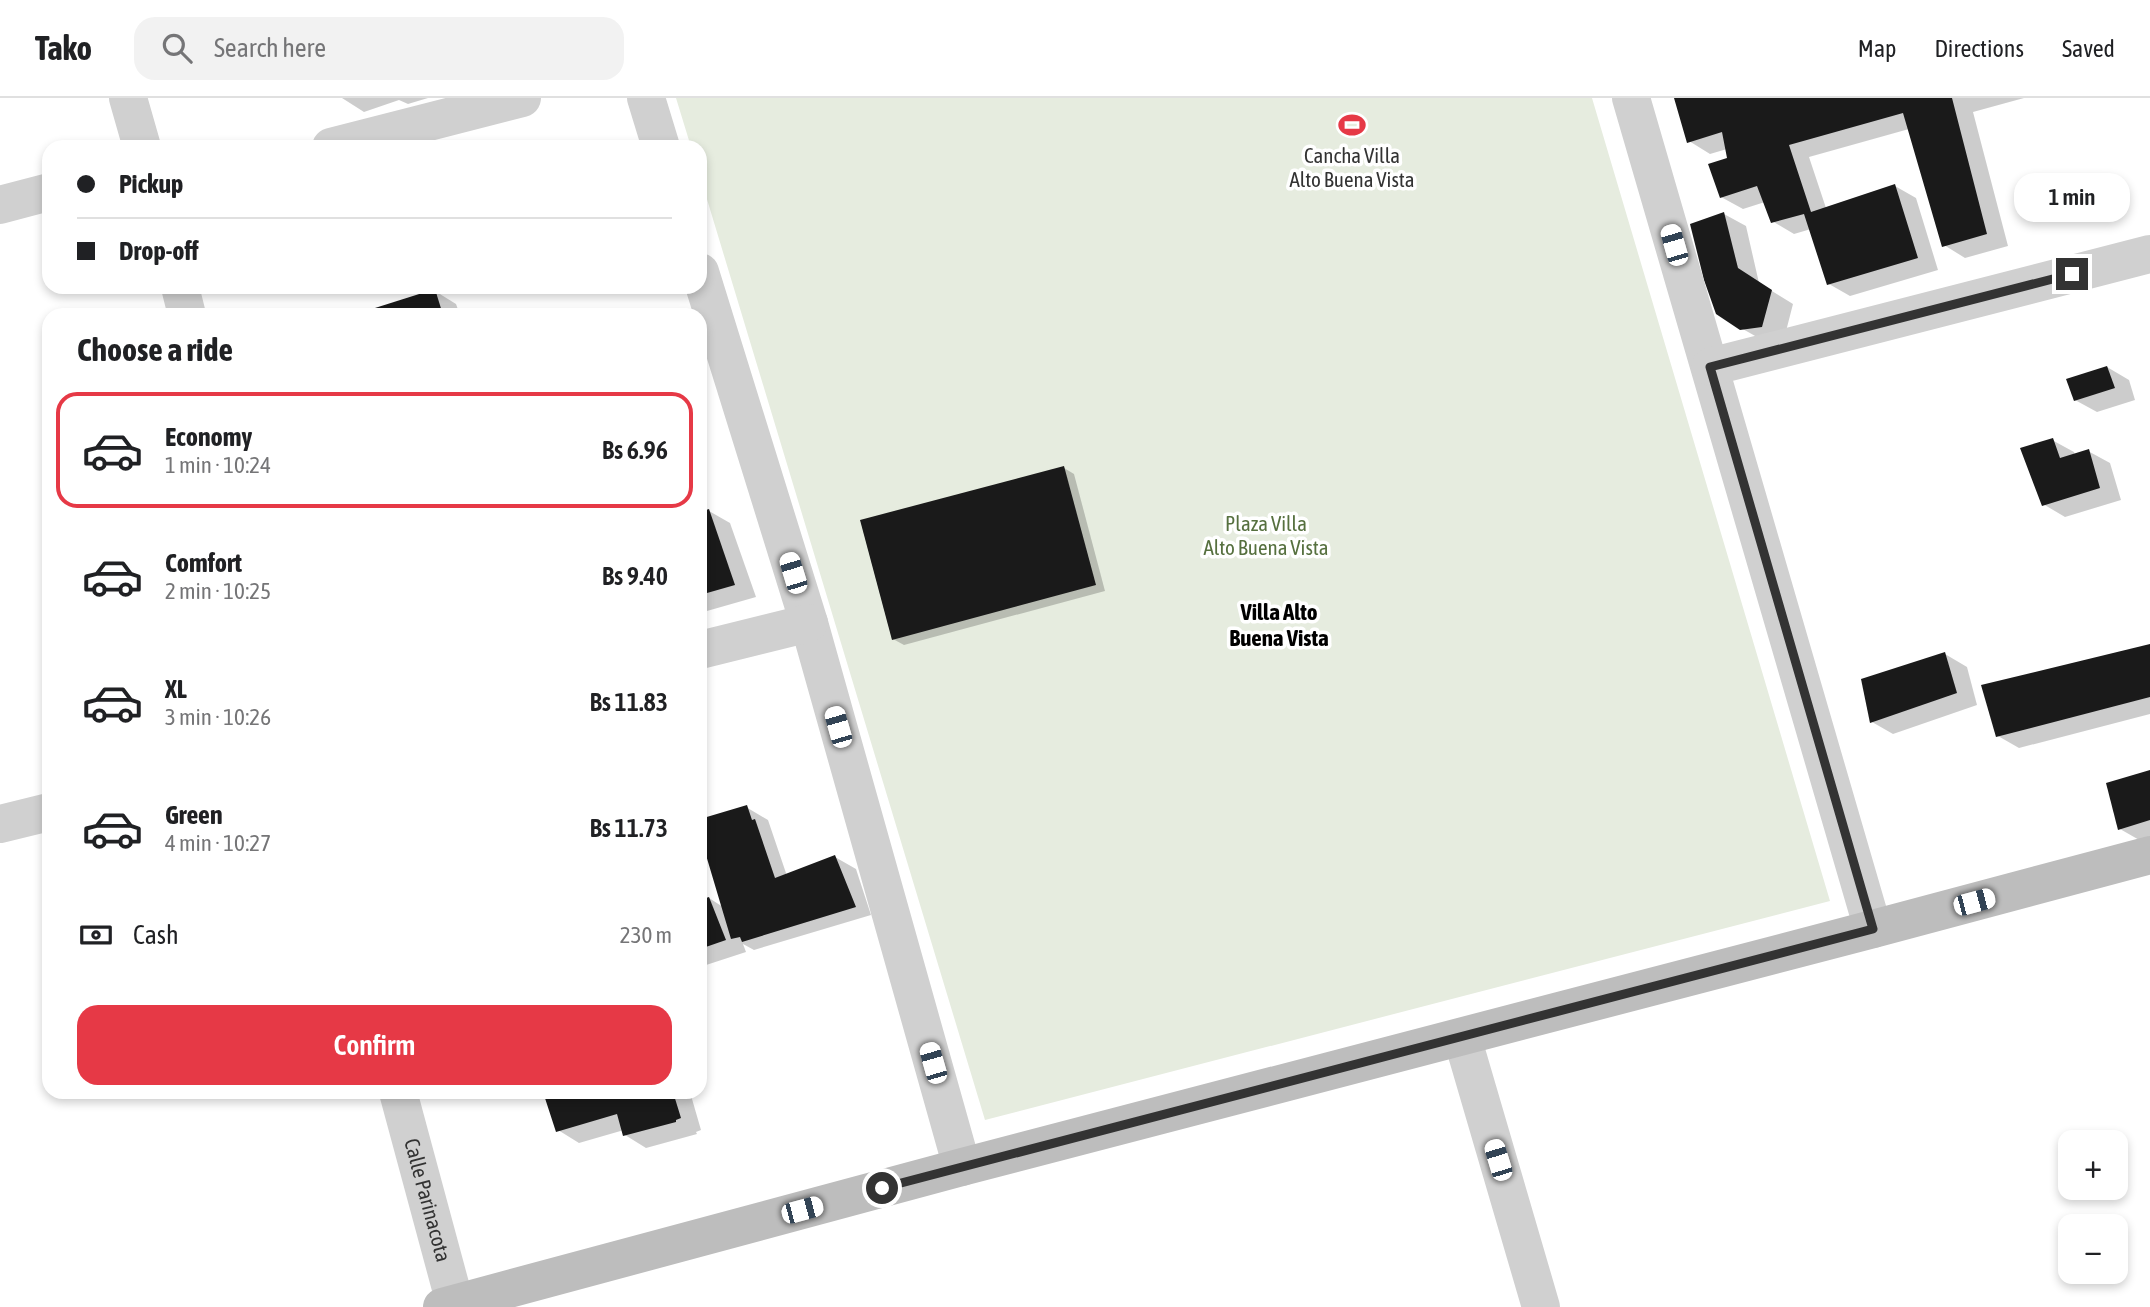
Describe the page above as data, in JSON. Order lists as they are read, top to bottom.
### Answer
{
  "streets": {
    "street": ["Calle Parinacota"]
  },
  "districts": ["Villa Alto Buena Vista"],
  "parks": ["Plaza Villa Alto Buena Vista"],
  "places": {
    "sports": ["Cancha Villa Alto Buena Vista"]
  },
  "page": {
    "header": "Tako",
    "search": "Search here",
    "nav": ["Map", "Directions", "Saved"],
    "banner": ["Pickup", "Drop-off"],
    "bubble": "1 min",
    "heading": "Choose a ride",
    "list": [
      {
        "name": "Economy",
        "note": "1 min · 10:24",
        "value": "Bs 6.96"
      },
      {
        "name": "Comfort",
        "note": "2 min · 10:25",
        "value": "Bs 9.40"
      },
      {
        "name": "XL",
        "note": "3 min · 10:26",
        "value": "Bs 11.83"
      },
      {
        "name": "Green",
        "note": "4 min · 10:27",
        "value": "Bs 11.73"
      }
    ],
    "pay": ["Cash", "230 m"],
    "buttons": "Confirm",
    "map_buttons": ["+", "−"]
  }
}
